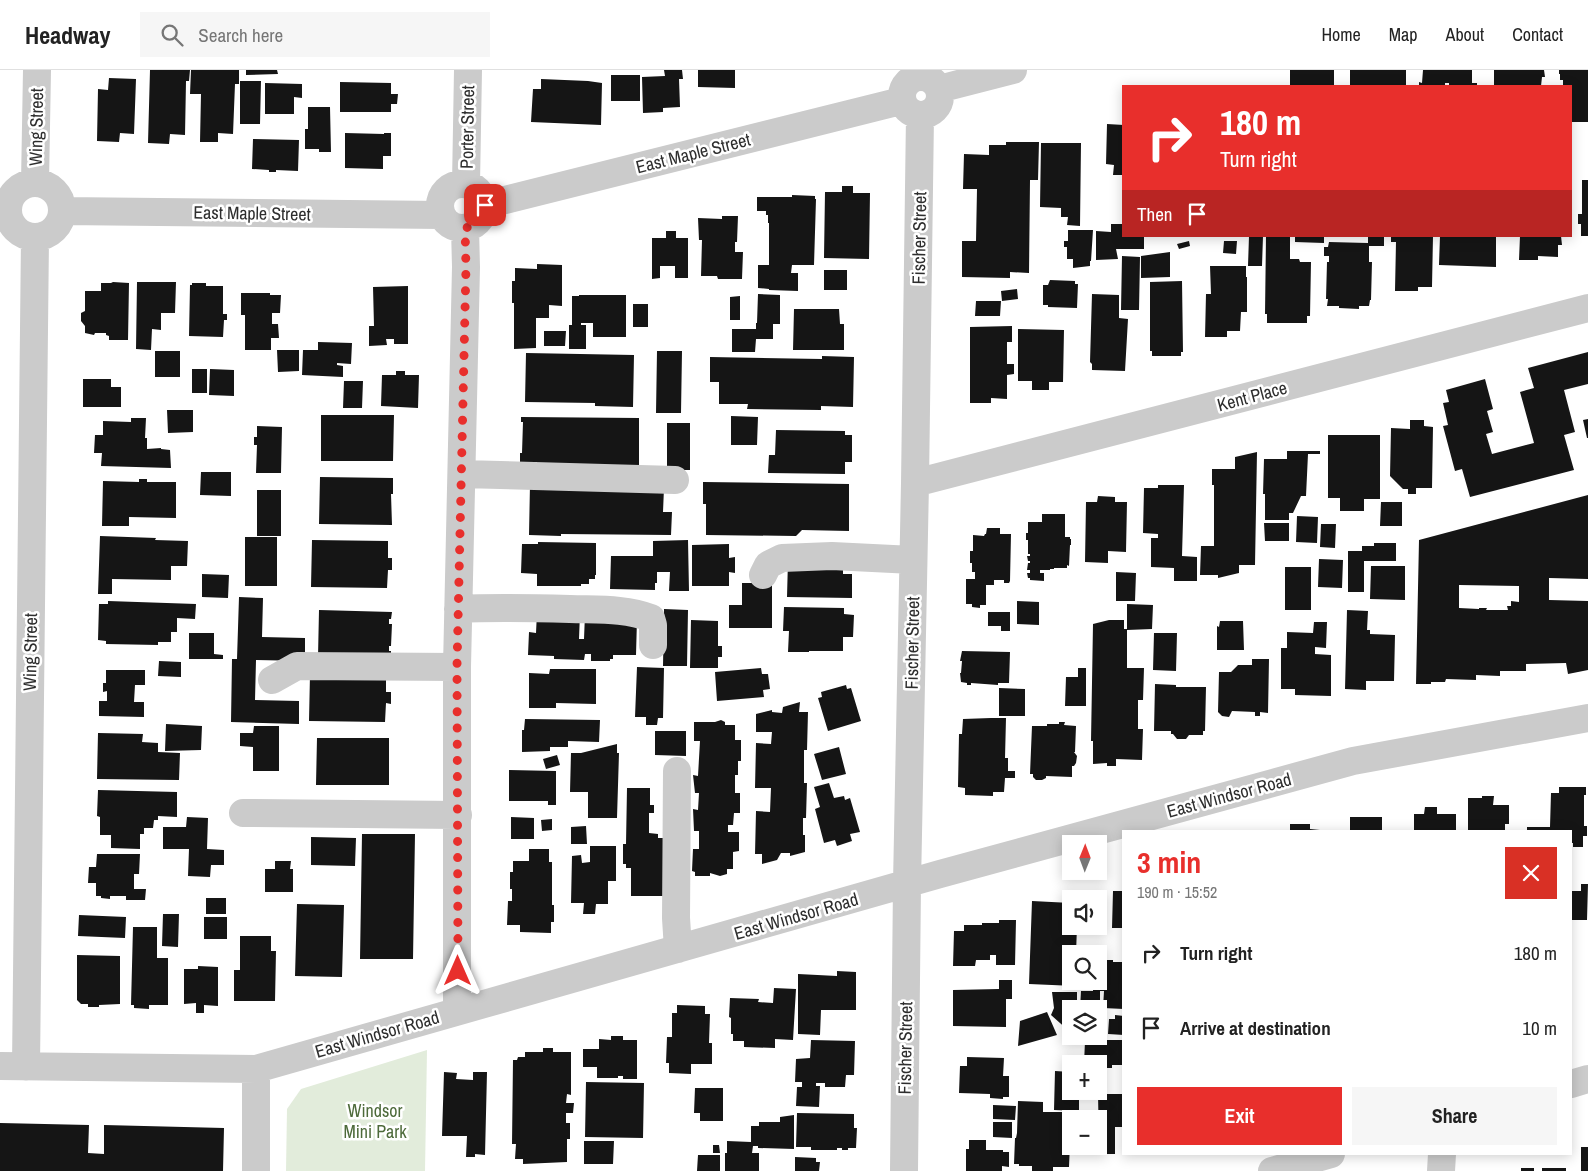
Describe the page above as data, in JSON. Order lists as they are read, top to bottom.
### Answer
{
  "streets": {
    "street": [
      "Wing Street",
      "Porter Street",
      "East Maple Street",
      "Fischer Street",
      "Kent Place",
      "East Windsor Road"
    ]
  },
  "crossings": [
    ["Wing Street", "East Maple Street"],
    ["Wing Street", "East Windsor Road"],
    ["Porter Street", "East Maple Street"],
    ["East Maple Street", "Fischer Street"],
    ["Fischer Street", "Kent Place"],
    ["Fischer Street", "East Windsor Road"]
  ],
  "parks": ["Windsor Mini Park"],
  "north": "top",
  "page": {
    "header": "Headway",
    "search": "Search here",
    "nav": [
      "Home",
      "Map",
      "About",
      "Contact"
    ],
    "turn": ["180 m", "Turn right"],
    "then": "Then",
    "heading": ["3 min", "190 m · 15:52"],
    "map_buttons": ["+", "−"],
    "list": [
      {
        "name": "Turn right",
        "value": "180 m"
      },
      {
        "name": "Arrive at destination",
        "value": "10 m"
      }
    ],
    "buttons": ["Exit", "Share"]
  }
}
